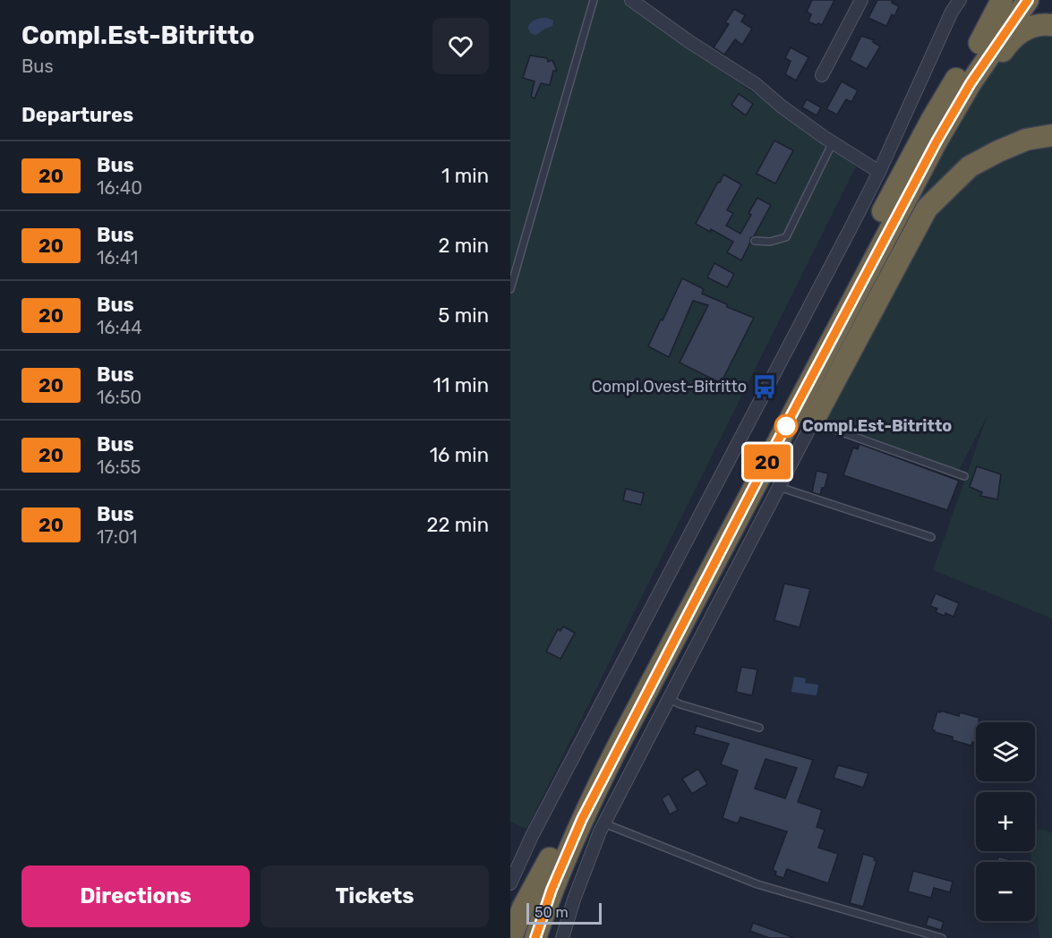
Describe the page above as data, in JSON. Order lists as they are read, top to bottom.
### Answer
{
  "places": {
    "bus stop": ["Compl.Ovest-Bitritto"],
    "other": ["Compl.Est-Bitritto"]
  },
  "lines": ["bus line 20"],
  "scale_bar": "50 m",
  "page": {
    "heading": [
      ["Compl.Est-Bitritto", "Bus"],
      "Departures"
    ],
    "on_map": "20",
    "list": [
      {
        "mark": "20",
        "name": "Bus",
        "note": "16:40",
        "value": "1 min"
      },
      {
        "mark": "20",
        "name": "Bus",
        "note": "16:41",
        "value": "2 min"
      },
      {
        "mark": "20",
        "name": "Bus",
        "note": "16:44",
        "value": "5 min"
      },
      {
        "mark": "20",
        "name": "Bus",
        "note": "16:50",
        "value": "11 min"
      },
      {
        "mark": "20",
        "name": "Bus",
        "note": "16:55",
        "value": "16 min"
      },
      {
        "mark": "20",
        "name": "Bus",
        "note": "17:01",
        "value": "22 min"
      }
    ],
    "map_buttons": ["+", "−"],
    "buttons": ["Directions", "Tickets"],
    "scale": "50 m"
  }
}
